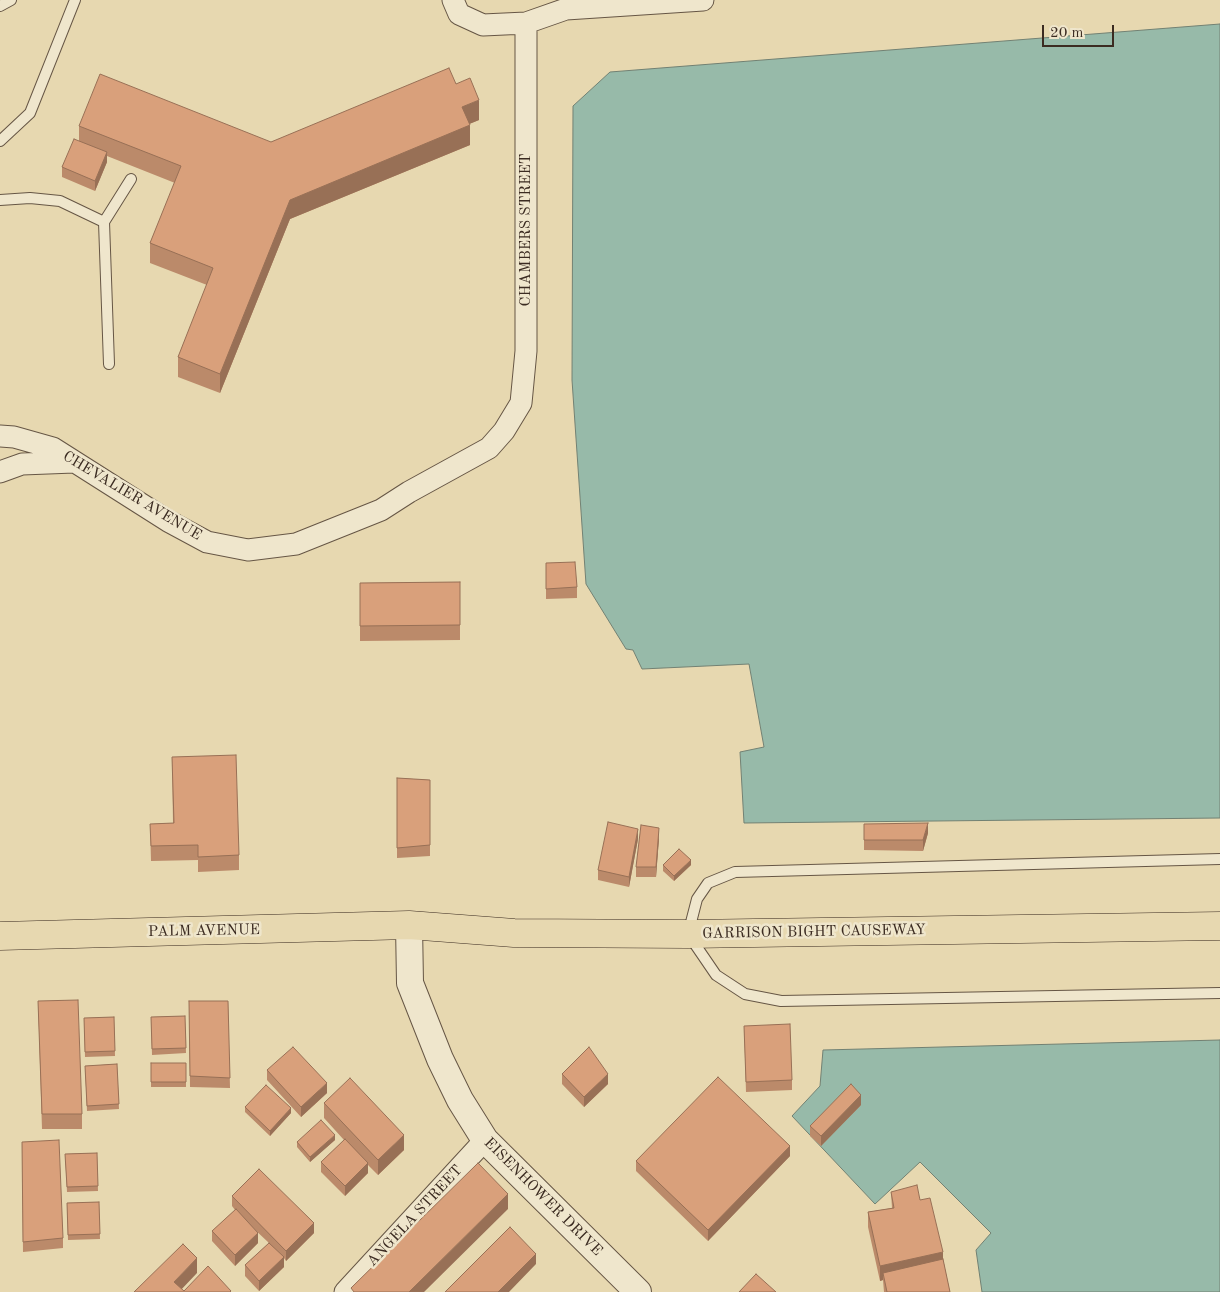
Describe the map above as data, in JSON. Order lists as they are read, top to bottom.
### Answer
{
  "streets": {
    "main road": ["PALM AVENUE", "GARRISON BIGHT CAUSEWAY"],
    "street": [
      "CHAMBERS STREET",
      "CHEVALIER AVENUE",
      "EISENHOWER DRIVE",
      "ANGELA STREET"
    ]
  },
  "crossings": [
    ["CHAMBERS STREET", "CHEVALIER AVENUE"],
    ["PALM AVENUE", "GARRISON BIGHT CAUSEWAY"],
    ["PALM AVENUE", "EISENHOWER DRIVE"],
    ["GARRISON BIGHT CAUSEWAY", "EISENHOWER DRIVE"],
    ["EISENHOWER DRIVE", "ANGELA STREET"]
  ],
  "scale_bar": "20 m"
}
